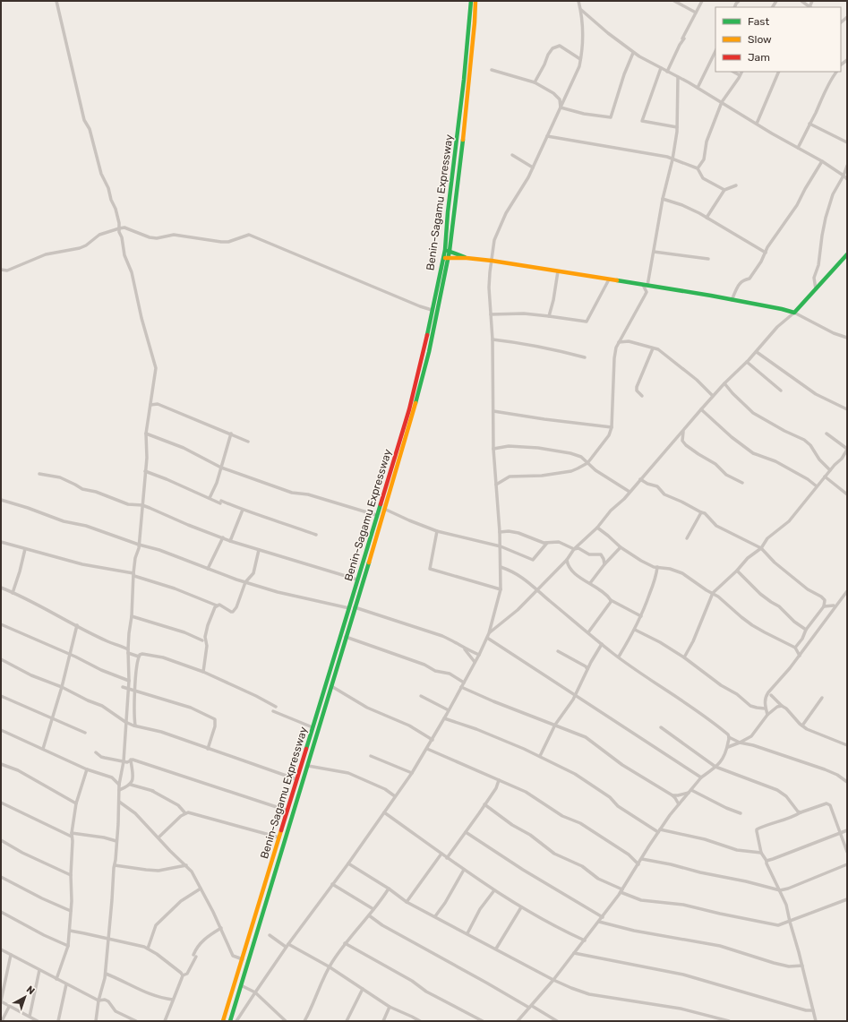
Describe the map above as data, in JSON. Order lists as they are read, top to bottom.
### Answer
{
  "streets": {
    "main road": ["Benin-Sagamu Expressway"]
  },
  "legend": ["Fast", "Slow", "Jam"],
  "north": "top right"
}
